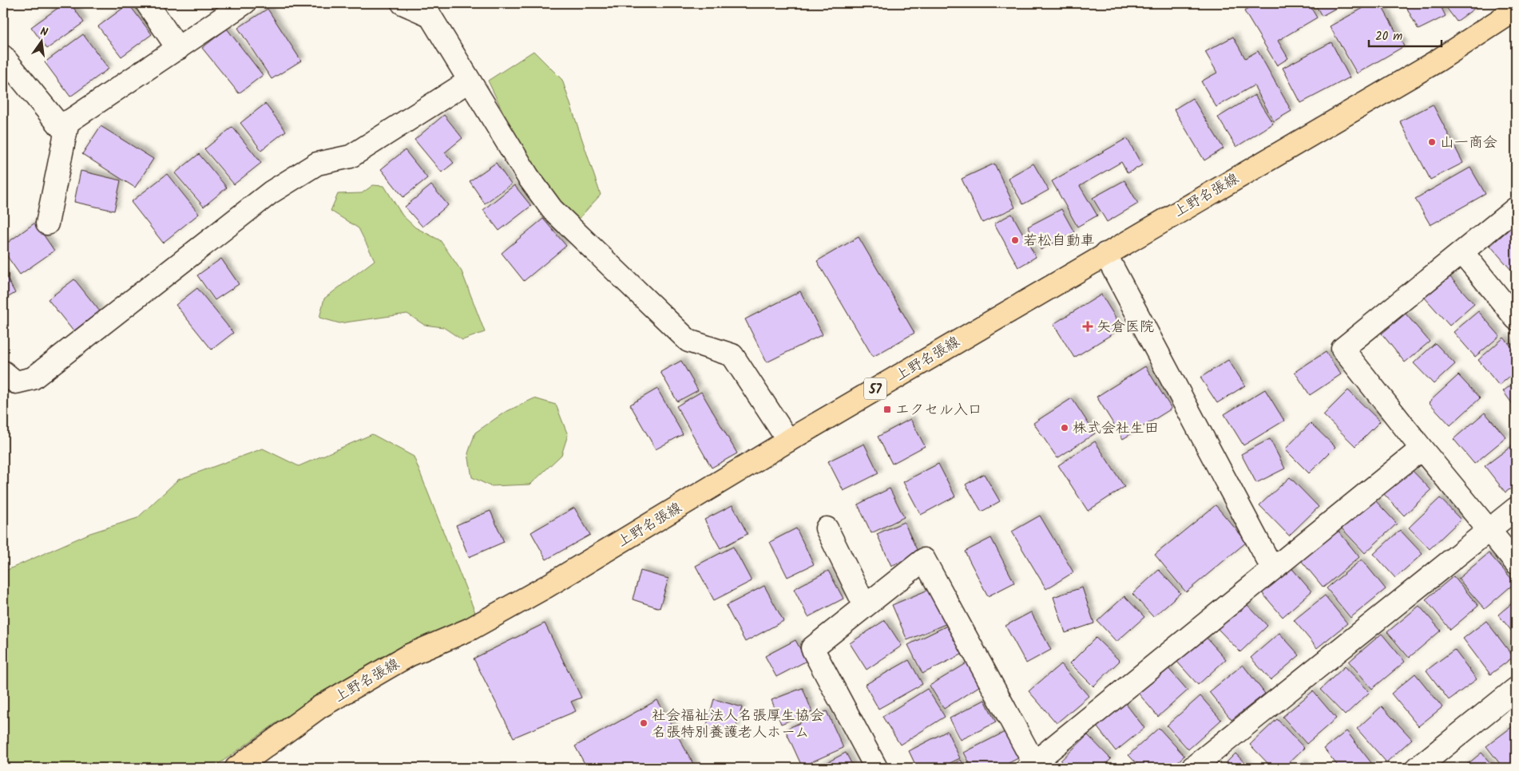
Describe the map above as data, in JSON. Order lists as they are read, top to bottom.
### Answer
{
  "streets": {
    "main road": ["上野名張線", "57"]
  },
  "places": {
    "other": [
      "山一商会",
      "若松自動車",
      "株式会社生田",
      "社会福祉法人名張厚生協会 名張特別養護老人ホーム"
    ],
    "health": ["矢倉医院"],
    "transit": ["エクセル入口"]
  },
  "scale_bar": "20 m",
  "north": "top"
}
